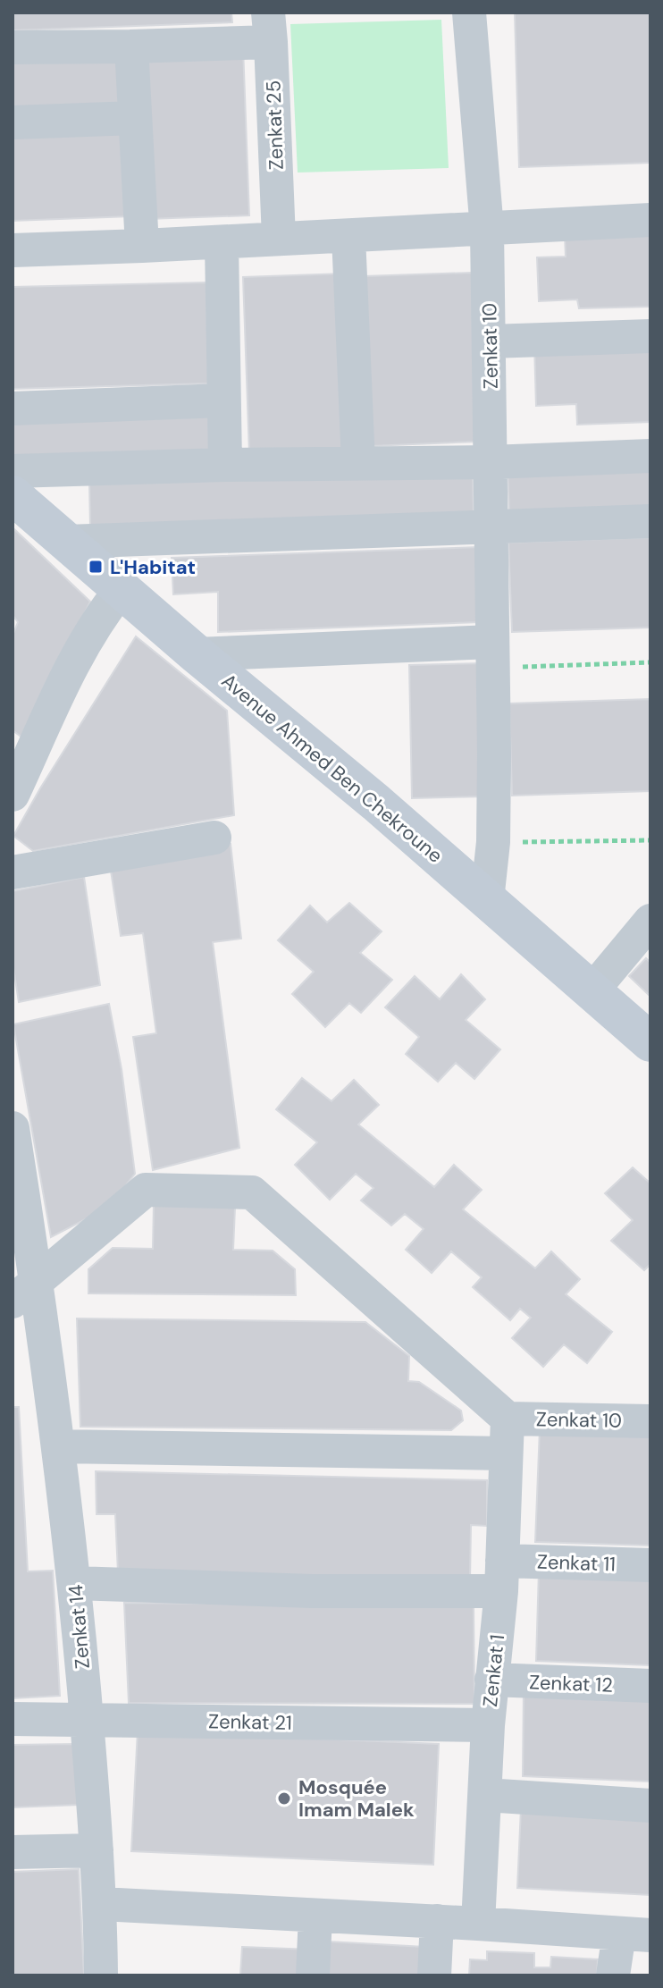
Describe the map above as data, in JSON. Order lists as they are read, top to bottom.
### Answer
{
  "streets": {
    "main road": ["Avenue Ahmed Ben Chekroune"],
    "street": [
      "Zenkat 25",
      "Zenkat 10",
      "Zenkat 11",
      "Zenkat 14",
      "Zenkat 1",
      "Zenkat 12",
      "Zenkat 21"
    ]
  },
  "crossings": [
    ["Zenkat 10", "Avenue Ahmed Ben Chekroune"],
    ["Zenkat 10", "Zenkat 1"],
    ["Zenkat 11", "Zenkat 14"],
    ["Zenkat 11", "Zenkat 1"],
    ["Zenkat 14", "Zenkat 21"],
    ["Zenkat 1", "Zenkat 12"],
    ["Zenkat 1", "Zenkat 21"]
  ],
  "places": {
    "transit": ["L'Habitat"],
    "other": ["Mosquée Imam Malek"]
  }
}
